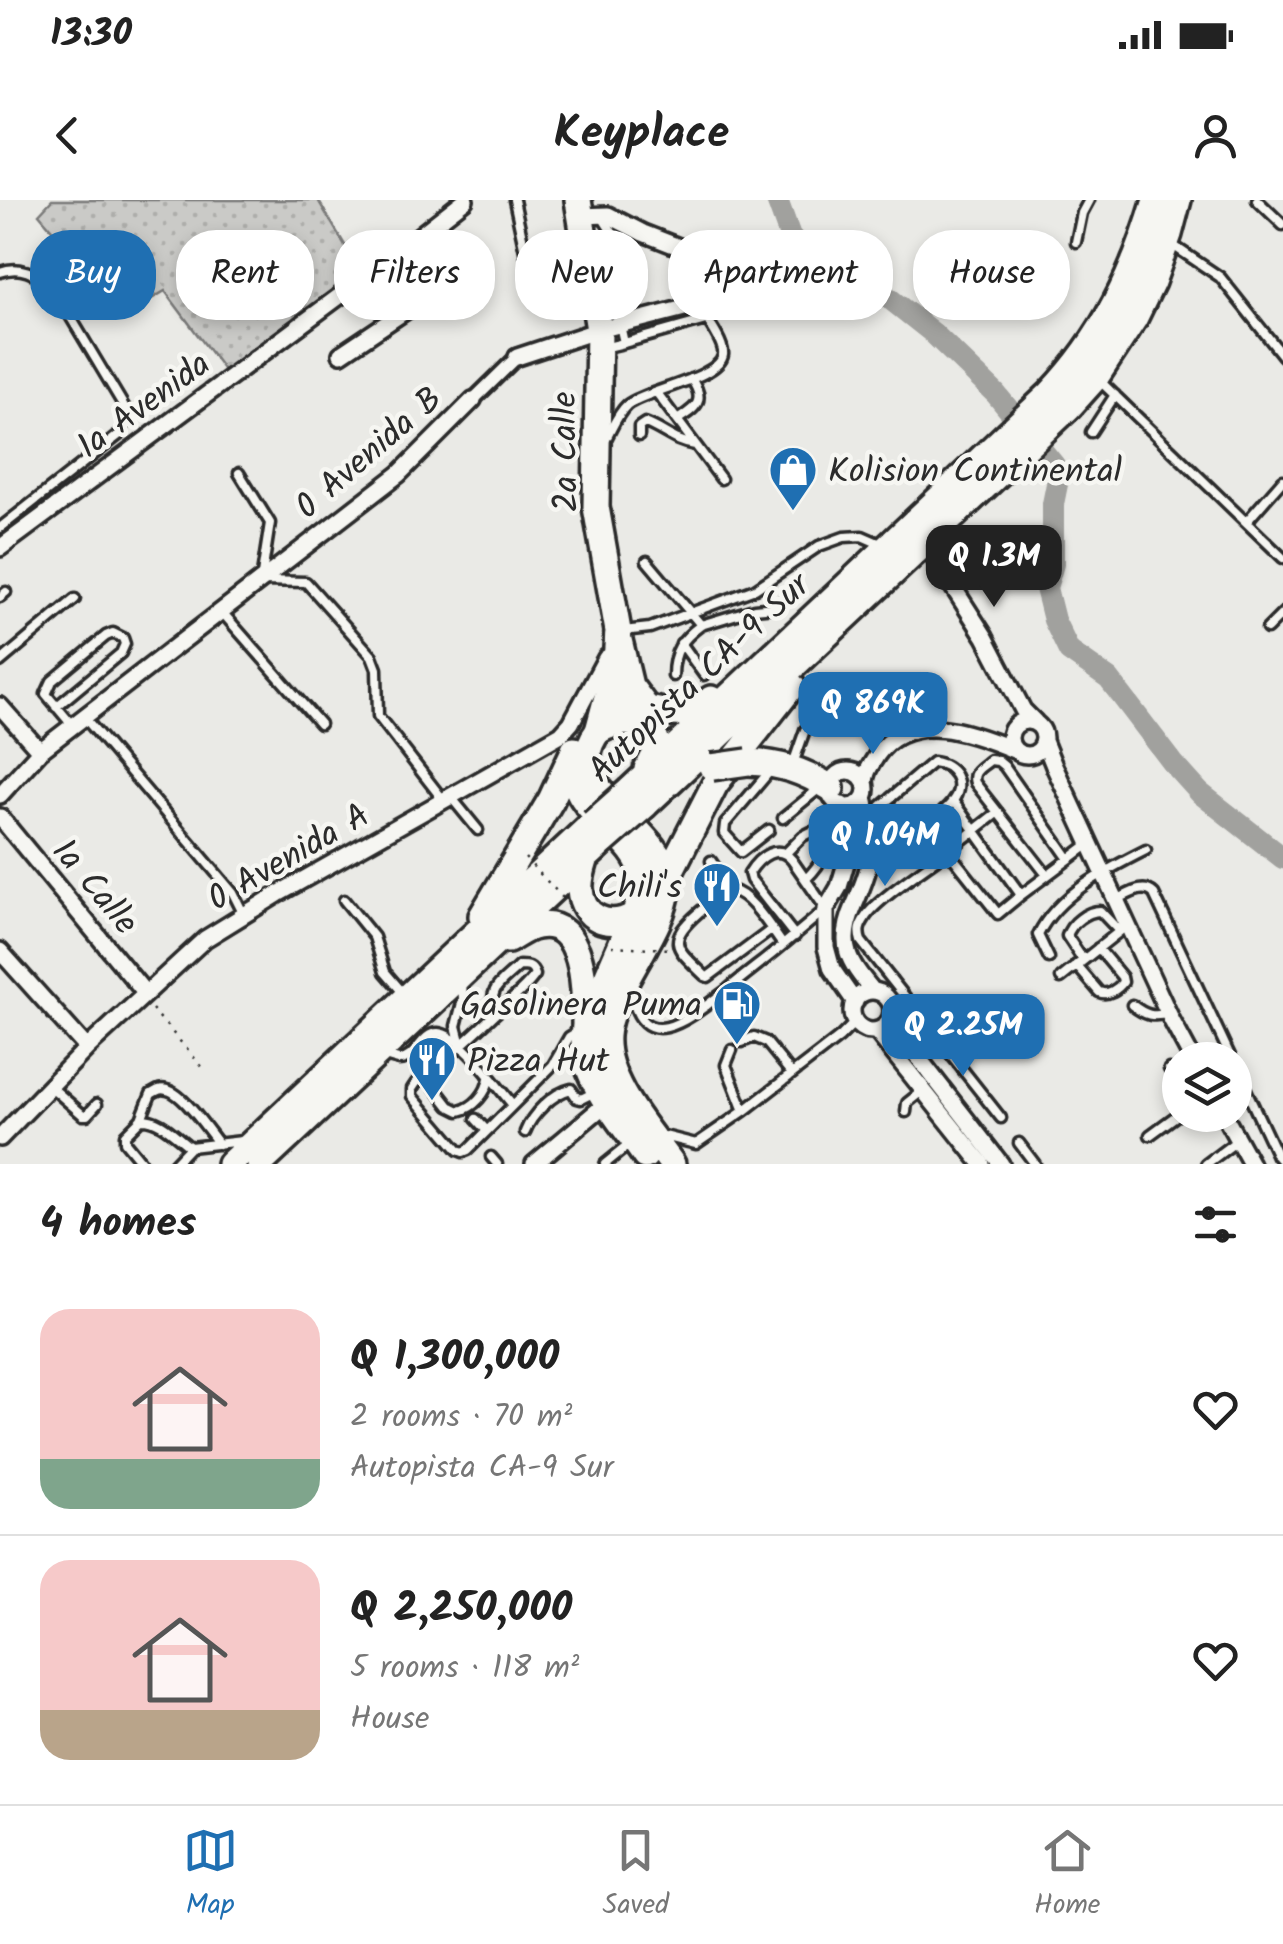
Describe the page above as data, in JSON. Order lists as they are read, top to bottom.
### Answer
{
  "streets": {
    "main road": ["2a Calle", "Autopista CA-9 Sur"],
    "street": [
      "1a Avenida",
      "0 Avenida B",
      "0 Avenida A",
      "1a Calle"
    ]
  },
  "crossings": [
    ["0 Avenida B", "2a Calle"],
    ["2a Calle", "Autopista CA-9 Sur"],
    ["2a Calle", "0 Avenida A"],
    ["0 Avenida A", "1a Calle"]
  ],
  "places": {
    "shop": ["Kolision Continental"],
    "restaurant": ["Chili's", "Pizza Hut"],
    "fuel station": ["Gasolinera Puma"]
  },
  "page": {
    "status": "13:30",
    "header": "Keyplace",
    "chip": [
      "Buy",
      "Rent",
      "Filters",
      "New",
      "Apartment",
      "House"
    ],
    "price": [
      "Q 1.3M",
      "Q 869K",
      "Q 1.04M",
      "Q 2.25M"
    ],
    "heading": "4 homes",
    "list": [
      {
        "name": "Q 1,300,000",
        "note": "2 rooms · 70 m² · Autopista CA-9 Sur"
      },
      {
        "name": "Q 2,250,000",
        "note": "5 rooms · 118 m² · House"
      }
    ],
    "tabs": ["Map", "Saved", "Home"]
  }
}
